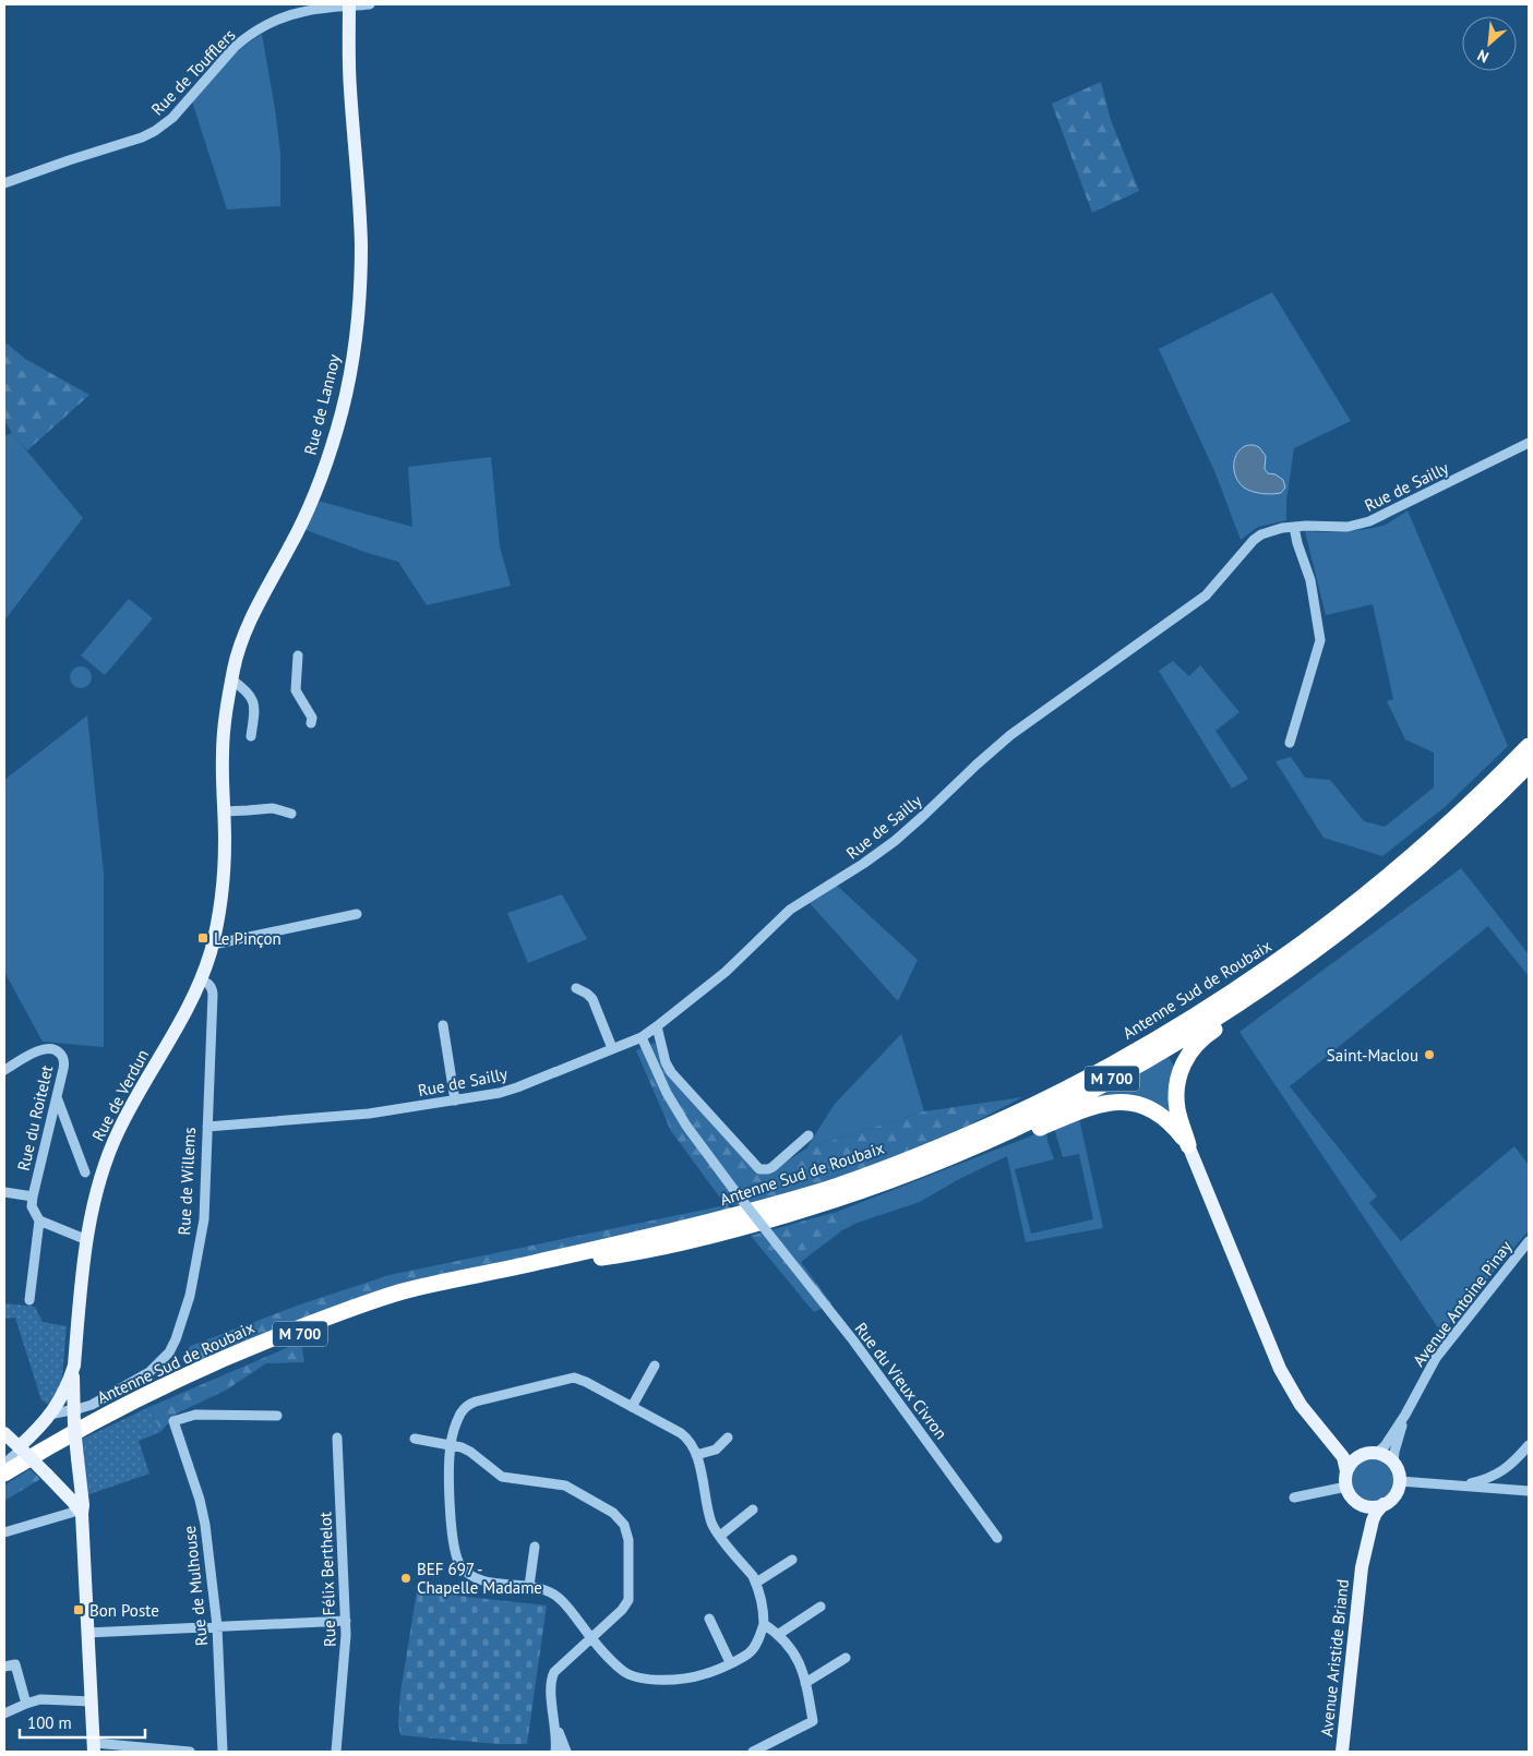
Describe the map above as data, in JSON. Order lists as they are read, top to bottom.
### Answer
{
  "streets": {
    "highway": ["Antenne Sud de Roubaix", "M 700"],
    "main road": ["Rue de Lannoy", "Rue de Verdun", "Avenue Aristide Briand"],
    "street": [
      "Rue de Toufflers",
      "Rue de Sailly",
      "Rue du Roitelet",
      "Rue de Willems",
      "Avenue Antoine Pinay",
      "Rue du Vieux Civron",
      "Rue Félix Berthelot",
      "Rue de Mulhouse"
    ]
  },
  "crossings": [
    ["Rue de Toufflers", "Rue de Lannoy"],
    ["Rue de Lannoy", "Rue de Verdun"],
    ["Rue de Sailly", "Rue de Willems"],
    ["Rue de Sailly", "Rue du Vieux Civron"],
    ["Rue de Verdun", "Rue de Willems"],
    ["Avenue Antoine Pinay", "Avenue Aristide Briand"]
  ],
  "places": {
    "transit": ["Le Pinçon", "Bon Poste"],
    "other": ["Saint-Maclou", "BEF 697 - Chapelle Madame"]
  },
  "scale_bar": "100 m",
  "north": "bottom left"
}
